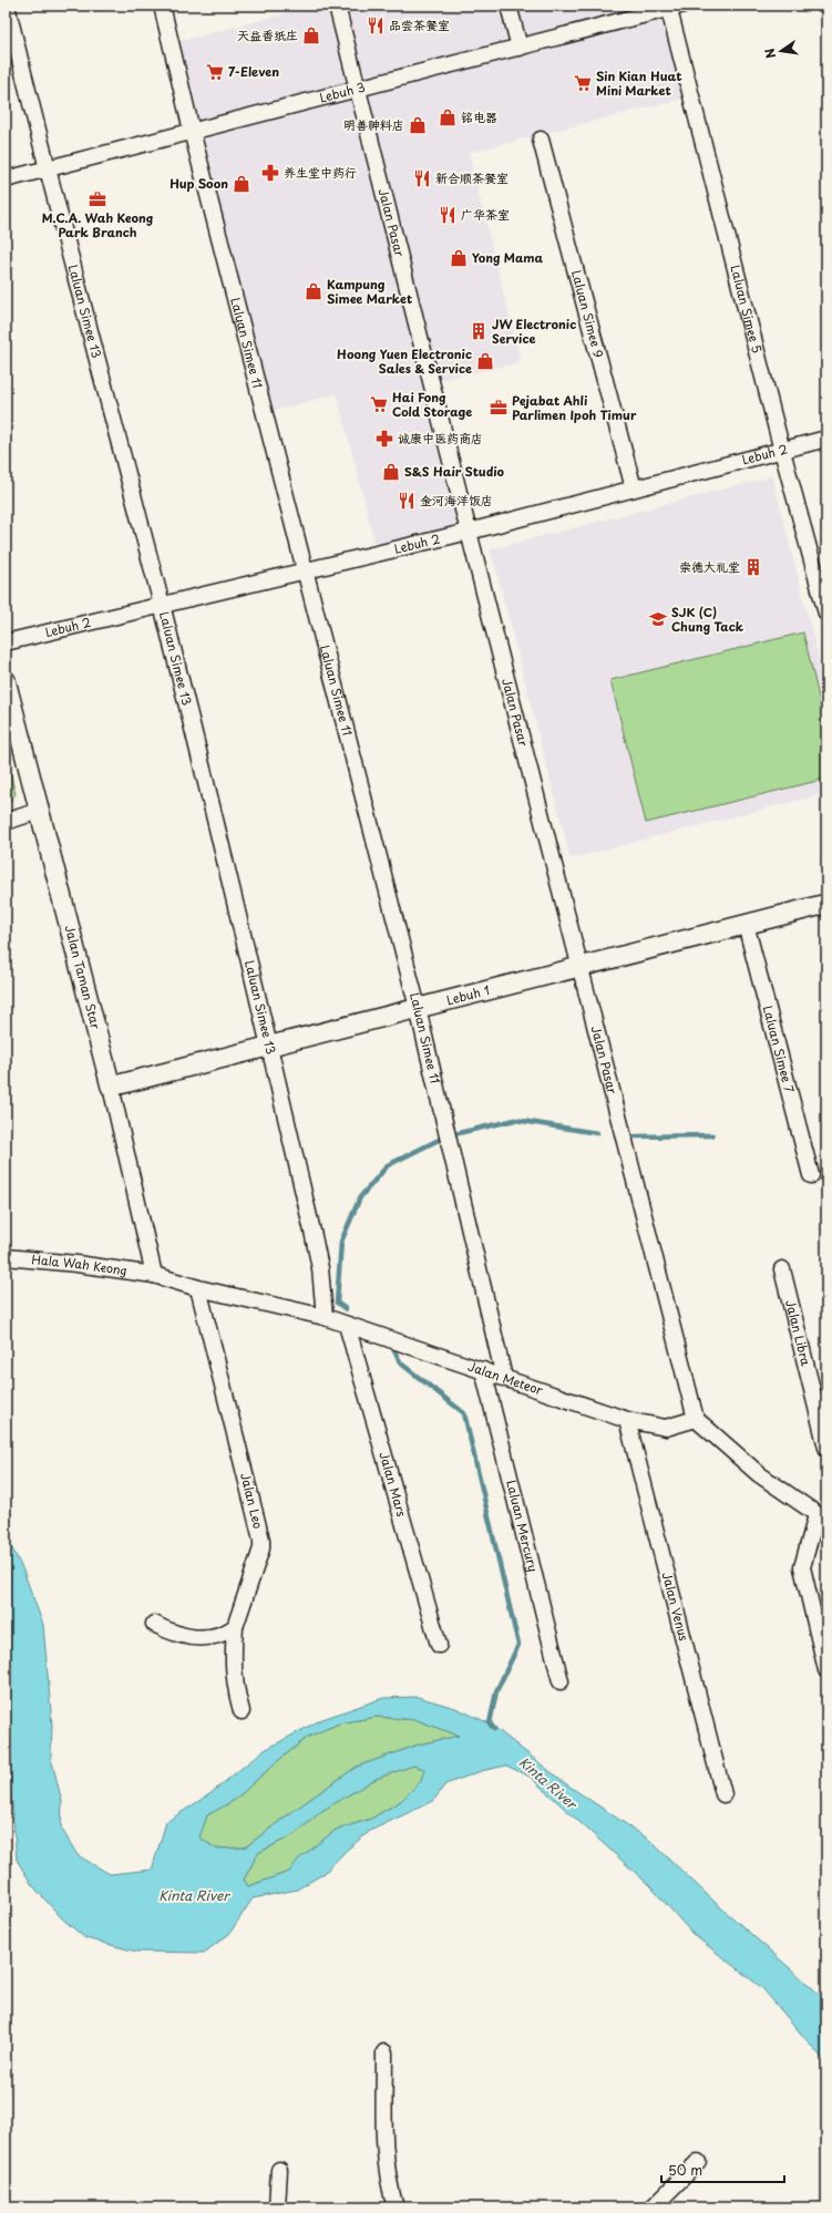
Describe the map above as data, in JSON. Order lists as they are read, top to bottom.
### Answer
{
  "streets": {
    "street": [
      "Lebuh 3",
      "Jalan Pasar",
      "Laluan Simee 5",
      "Laluan Simee 13",
      "Laluan Simee 9",
      "Laluan Simee 11",
      "Lebuh 2",
      "Jalan Taman Star",
      "Lebuh 1",
      "Laluan Simee 7",
      "Hala Wah Keong",
      "Jalan Libra",
      "Jalan Meteor",
      "Jalan Mars",
      "Jalan Leo",
      "Laluan Mercury",
      "Jalan Venus"
    ]
  },
  "crossings": [
    ["Lebuh 3", "Jalan Pasar"],
    ["Lebuh 3", "Laluan Simee 5"],
    ["Lebuh 3", "Laluan Simee 13"],
    ["Lebuh 3", "Laluan Simee 11"],
    ["Jalan Pasar", "Lebuh 2"],
    ["Jalan Pasar", "Lebuh 1"],
    ["Jalan Pasar", "Jalan Meteor"],
    ["Laluan Simee 5", "Lebuh 2"],
    ["Laluan Simee 13", "Lebuh 2"],
    ["Laluan Simee 13", "Lebuh 1"],
    ["Laluan Simee 13", "Jalan Meteor"],
    ["Laluan Simee 9", "Lebuh 2"],
    ["Laluan Simee 11", "Lebuh 2"],
    ["Laluan Simee 11", "Lebuh 1"],
    ["Laluan Simee 11", "Jalan Meteor"],
    ["Jalan Taman Star", "Lebuh 1"],
    ["Jalan Taman Star", "Hala Wah Keong"],
    ["Jalan Taman Star", "Jalan Meteor"],
    ["Lebuh 1", "Laluan Simee 7"],
    ["Hala Wah Keong", "Jalan Meteor"],
    ["Jalan Meteor", "Jalan Mars"],
    ["Jalan Meteor", "Jalan Leo"],
    ["Jalan Meteor", "Laluan Mercury"],
    ["Jalan Meteor", "Jalan Venus"]
  ],
  "water": ["Kinta River"],
  "places": {
    "restaurant": [
      "品尝茶餐室",
      "新合顺茶餐室",
      "广华茶室",
      "金河海洋饭店"
    ],
    "shop": [
      "天益香纸庄",
      "铭电器",
      "明善神料店",
      "Hup Soon",
      "Yong Mama",
      "Kampung Simee Market",
      "Hoong Yuen Electronic Sales & Service",
      "S&S Hair Studio"
    ],
    "supermarket": ["7-Eleven", "Sin Kian Huat Mini Market", "Hai Fong Cold Storage"],
    "pharmacy": ["养生堂中药行", "诚康中医药商店"],
    "office": ["M.C.A. Wah Keong Park Branch", "Pejabat Ahli Parlimen Ipoh Timur"],
    "building": ["JW Electronic Service", "崇德大礼堂"],
    "school or university": ["SJK (C) Chung Tack"]
  },
  "scale_bar": "50 m",
  "north": "left"
}
